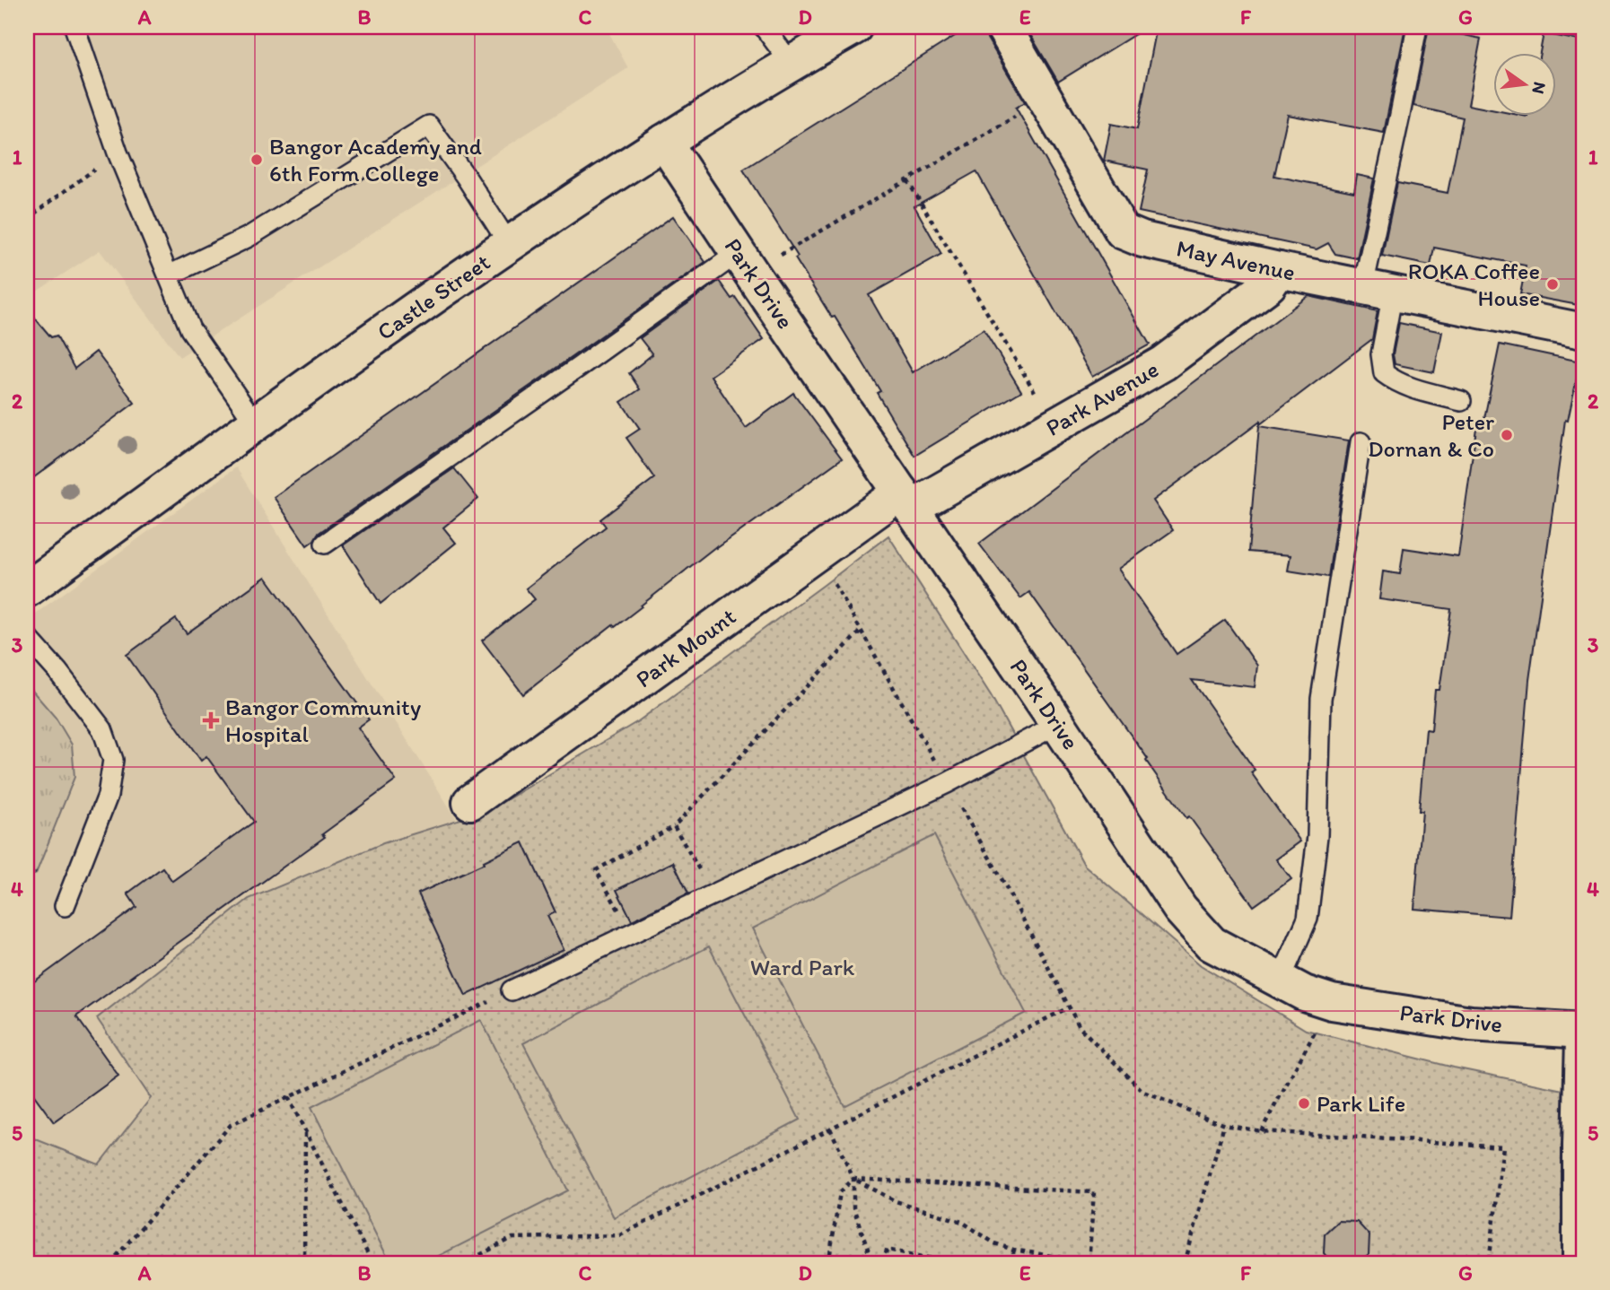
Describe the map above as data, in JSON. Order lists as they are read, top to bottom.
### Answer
{
  "streets": {
    "street": [
      "May Avenue",
      "Park Drive",
      "Castle Street",
      "Park Avenue",
      "Park Mount"
    ]
  },
  "crossings": [
    ["May Avenue", "Park Avenue"],
    ["Park Drive", "Castle Street"],
    ["Park Drive", "Park Avenue"],
    ["Park Drive", "Park Mount"],
    ["Park Avenue", "Park Mount"]
  ],
  "parks": ["Ward Park"],
  "places": {
    "other": [
      "Bangor Academy and 6th Form College",
      "ROKA Coffee House",
      "Peter Dornan & Co",
      "Park Life"
    ],
    "health": ["Bangor Community Hospital"]
  },
  "north": "right",
  "grid": {
    "columns": [
      "A",
      "B",
      "C",
      "D",
      "E",
      "F",
      "G"
    ],
    "rows": [
      "1",
      "2",
      "3",
      "4",
      "5"
    ]
  }
}
